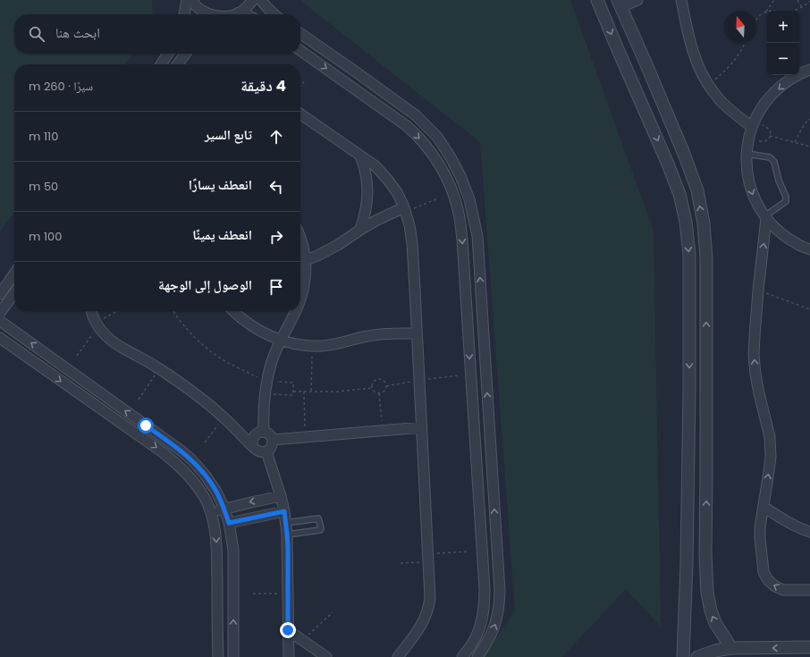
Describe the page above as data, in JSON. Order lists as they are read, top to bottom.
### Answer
{
  "north": "top",
  "page": {
    "map_buttons": ["+", "−"],
    "search": "ابحث هنا",
    "heading": ["4 دقيقة", "سيرًا · 260 m"],
    "list": [
      ["تابع السير", "110 m"],
      ["انعطف يسارًا", "50 m"],
      ["انعطف يمينًا", "100 m"],
      "الوصول إلى الوجهة"
    ]
  }
}
